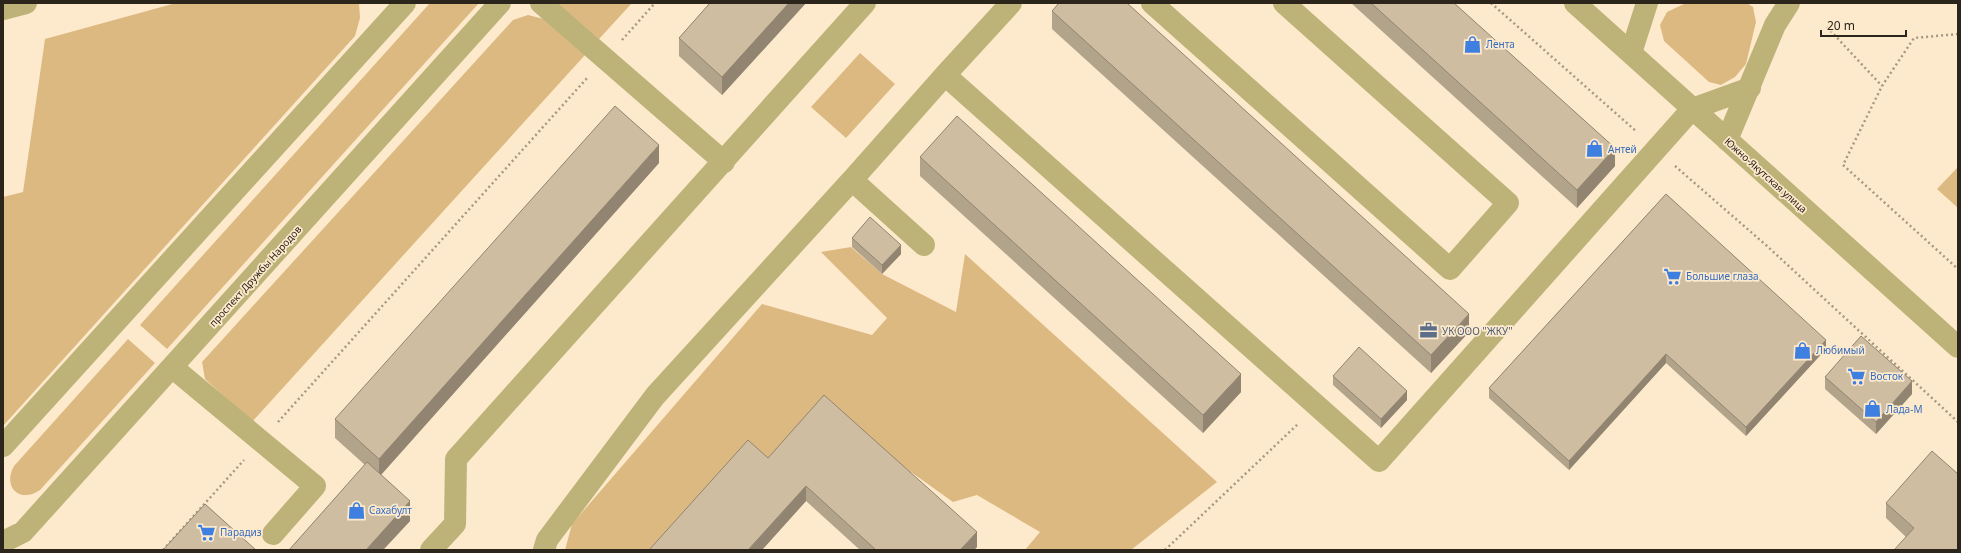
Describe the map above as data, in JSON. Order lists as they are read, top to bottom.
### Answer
{
  "streets": {
    "street": ["Южно-Якутская улица", "проспект Дружбы Народов"]
  },
  "places": {
    "shop": [
      "Лента",
      "Антей",
      "Любимый",
      "Лада-М",
      "Сахабулт"
    ],
    "supermarket": ["Большие глаза", "Восток", "Парадиз"],
    "office": ["УК ООО \"ЖКУ\""]
  },
  "scale_bar": "20 m"
}
